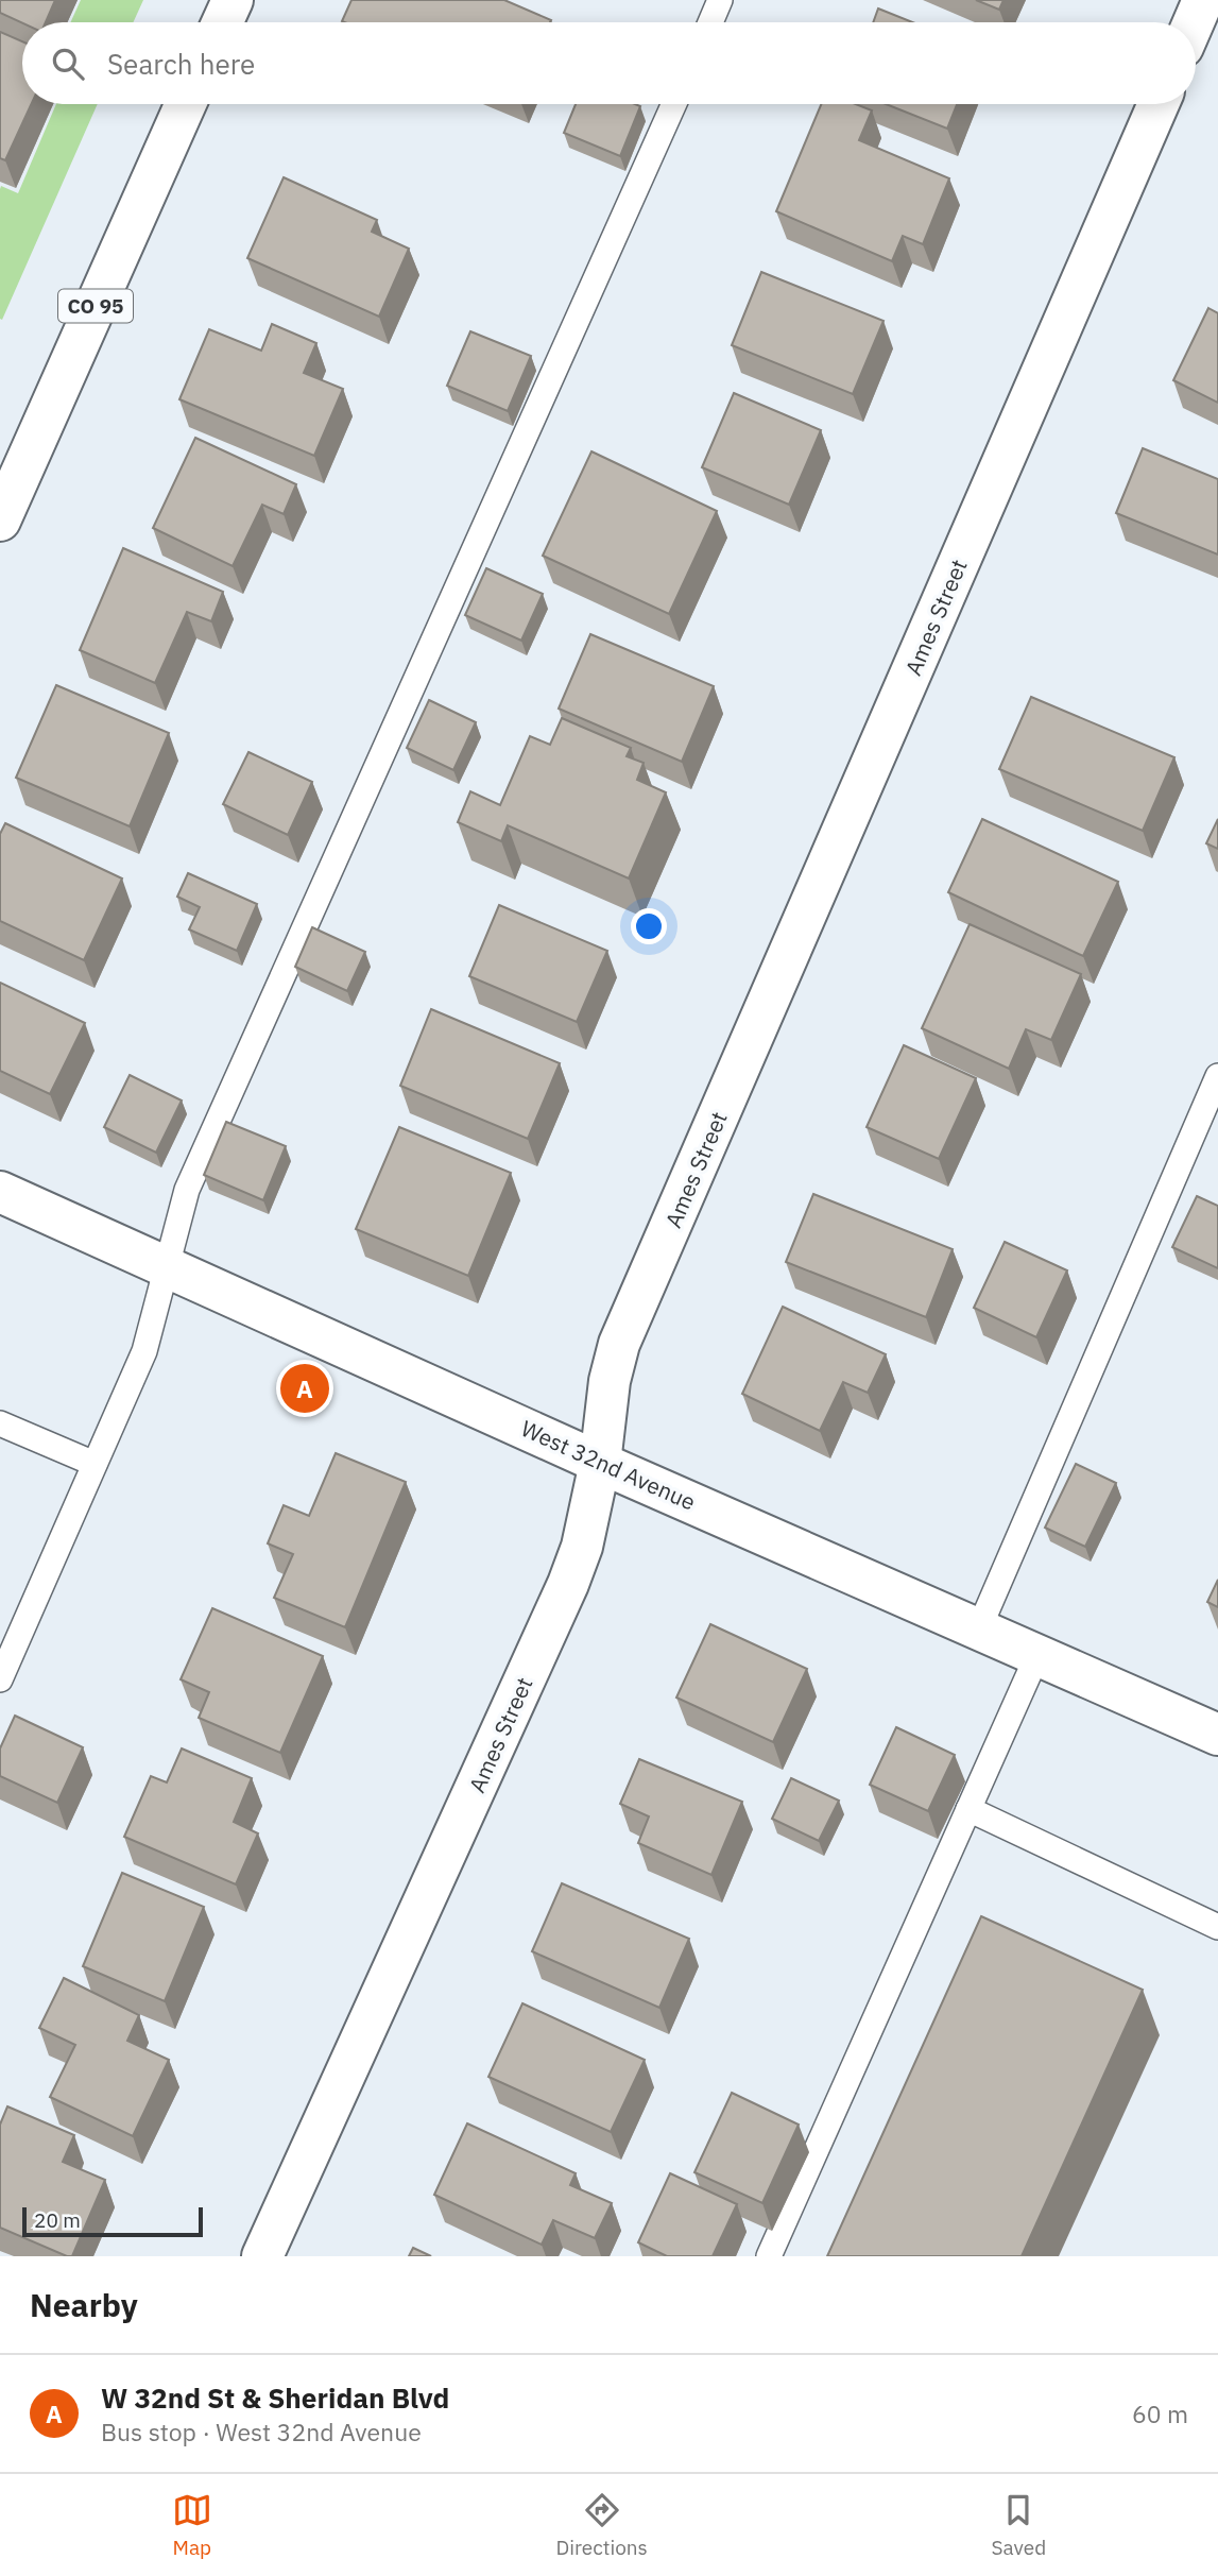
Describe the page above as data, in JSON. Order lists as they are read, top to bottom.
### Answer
{
  "streets": {
    "street": ["CO 95", "Ames Street", "West 32nd Avenue"]
  },
  "crossings": [
    ["Ames Street", "West 32nd Avenue"]
  ],
  "scale_bar": "20 m",
  "page": {
    "search": "Search here",
    "pins": "A",
    "scale": "20 m",
    "heading": "Nearby",
    "list": [
      {
        "mark": "A",
        "name": "W 32nd St & Sheridan Blvd",
        "note": "Bus stop · West 32nd Avenue",
        "value": "60 m"
      }
    ],
    "nav": ["Map", "Directions", "Saved"]
  }
}
